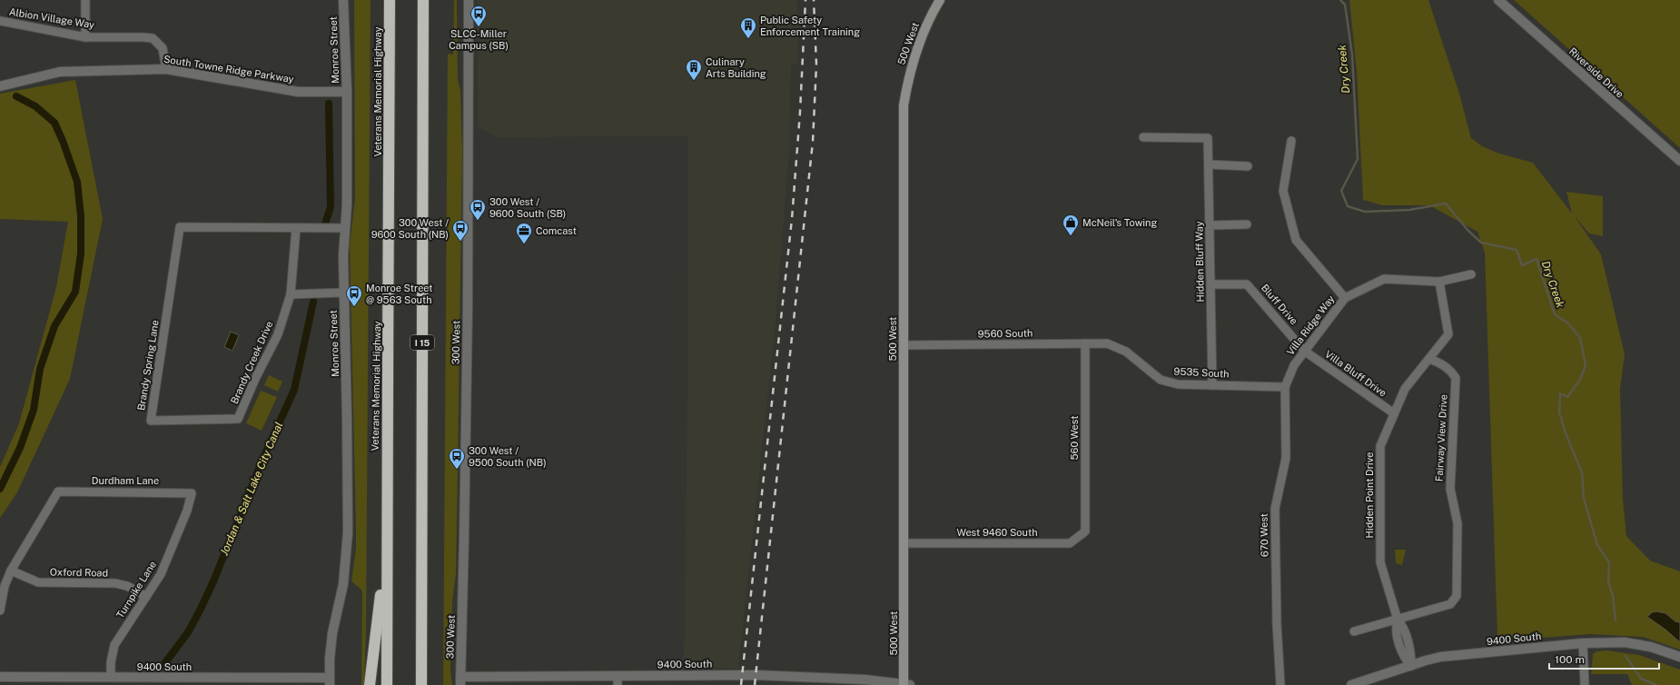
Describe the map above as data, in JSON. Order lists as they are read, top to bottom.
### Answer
{
  "streets": {
    "highway": ["Veterans Memorial Highway", "I 15"],
    "main road": ["500 West"],
    "street": [
      "Albion Village Way",
      "Monroe Street",
      "South Towne Ridge Parkway",
      "Riverside Drive",
      "Hidden Bluff Way",
      "Bluff Drive",
      "Villa Ridge Way",
      "9560 South",
      "300 West",
      "Brandy Creek Drive",
      "Brandy Spring Lane",
      "9535 South",
      "Villa Bluff Drive",
      "560 West",
      "Fairway View Drive",
      "Durdham Lane",
      "Hidden Point Drive",
      "West 9460 South",
      "670 West",
      "Oxford Road",
      "Turnpike Lane",
      "9400 South"
    ]
  },
  "crossings": [
    ["Albion Village Way", "South Towne Ridge Parkway"],
    ["500 West", "9560 South"],
    ["500 West", "West 9460 South"],
    ["500 West", "9400 South"],
    ["Monroe Street", "South Towne Ridge Parkway"],
    ["Monroe Street", "9400 South"],
    ["Hidden Bluff Way", "Bluff Drive"],
    ["Hidden Bluff Way", "9535 South"],
    ["Bluff Drive", "Villa Ridge Way"],
    ["Bluff Drive", "Villa Bluff Drive"],
    ["Villa Ridge Way", "9535 South"],
    ["Villa Ridge Way", "Villa Bluff Drive"],
    ["Villa Ridge Way", "Hidden Point Drive"],
    ["Villa Ridge Way", "670 West"],
    ["9560 South", "9535 South"],
    ["9560 South", "560 West"],
    ["300 West", "9400 South"],
    ["Brandy Creek Drive", "Brandy Spring Lane"],
    ["9535 South", "670 West"],
    ["Villa Bluff Drive", "Hidden Point Drive"],
    ["560 West", "West 9460 South"],
    ["Fairway View Drive", "Hidden Point Drive"],
    ["Durdham Lane", "Oxford Road"],
    ["Durdham Lane", "Turnpike Lane"],
    ["Hidden Point Drive", "9400 South"],
    ["Oxford Road", "Turnpike Lane"],
    ["Turnpike Lane", "9400 South"]
  ],
  "water": ["Dry Creek", "Jordan & Salt Lake City Canal"],
  "places": {
    "bus stop": [
      "SLCC-Miller Campus (SB)",
      "300 West / 9600 South (SB)",
      "300 West / 9600 South (NB)",
      "Monroe Street @ 9563 South",
      "300 West / 9500 South (NB)"
    ],
    "building": ["Public Safety Enforcement Training", "Culinary Arts Building"],
    "shop": ["McNeil's Towing"],
    "office": ["Comcast"]
  },
  "scale_bar": "100 m"
}
